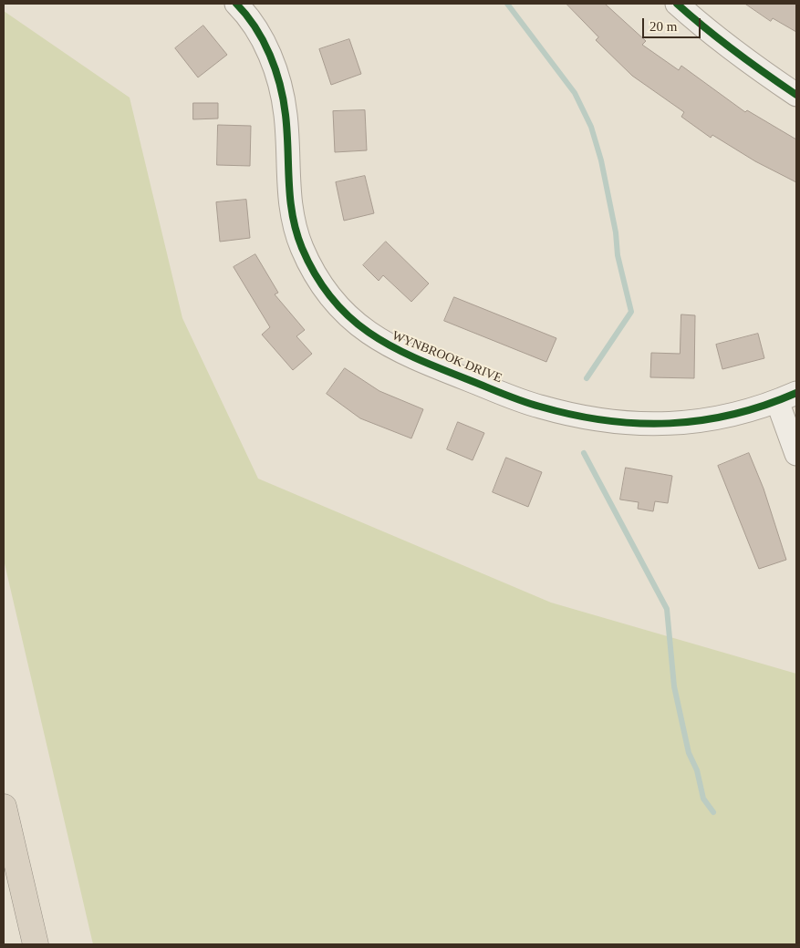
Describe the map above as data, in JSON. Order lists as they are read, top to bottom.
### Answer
{
  "streets": {
    "street": ["WYNBROOK DRIVE"]
  },
  "scale_bar": "20 m"
}
